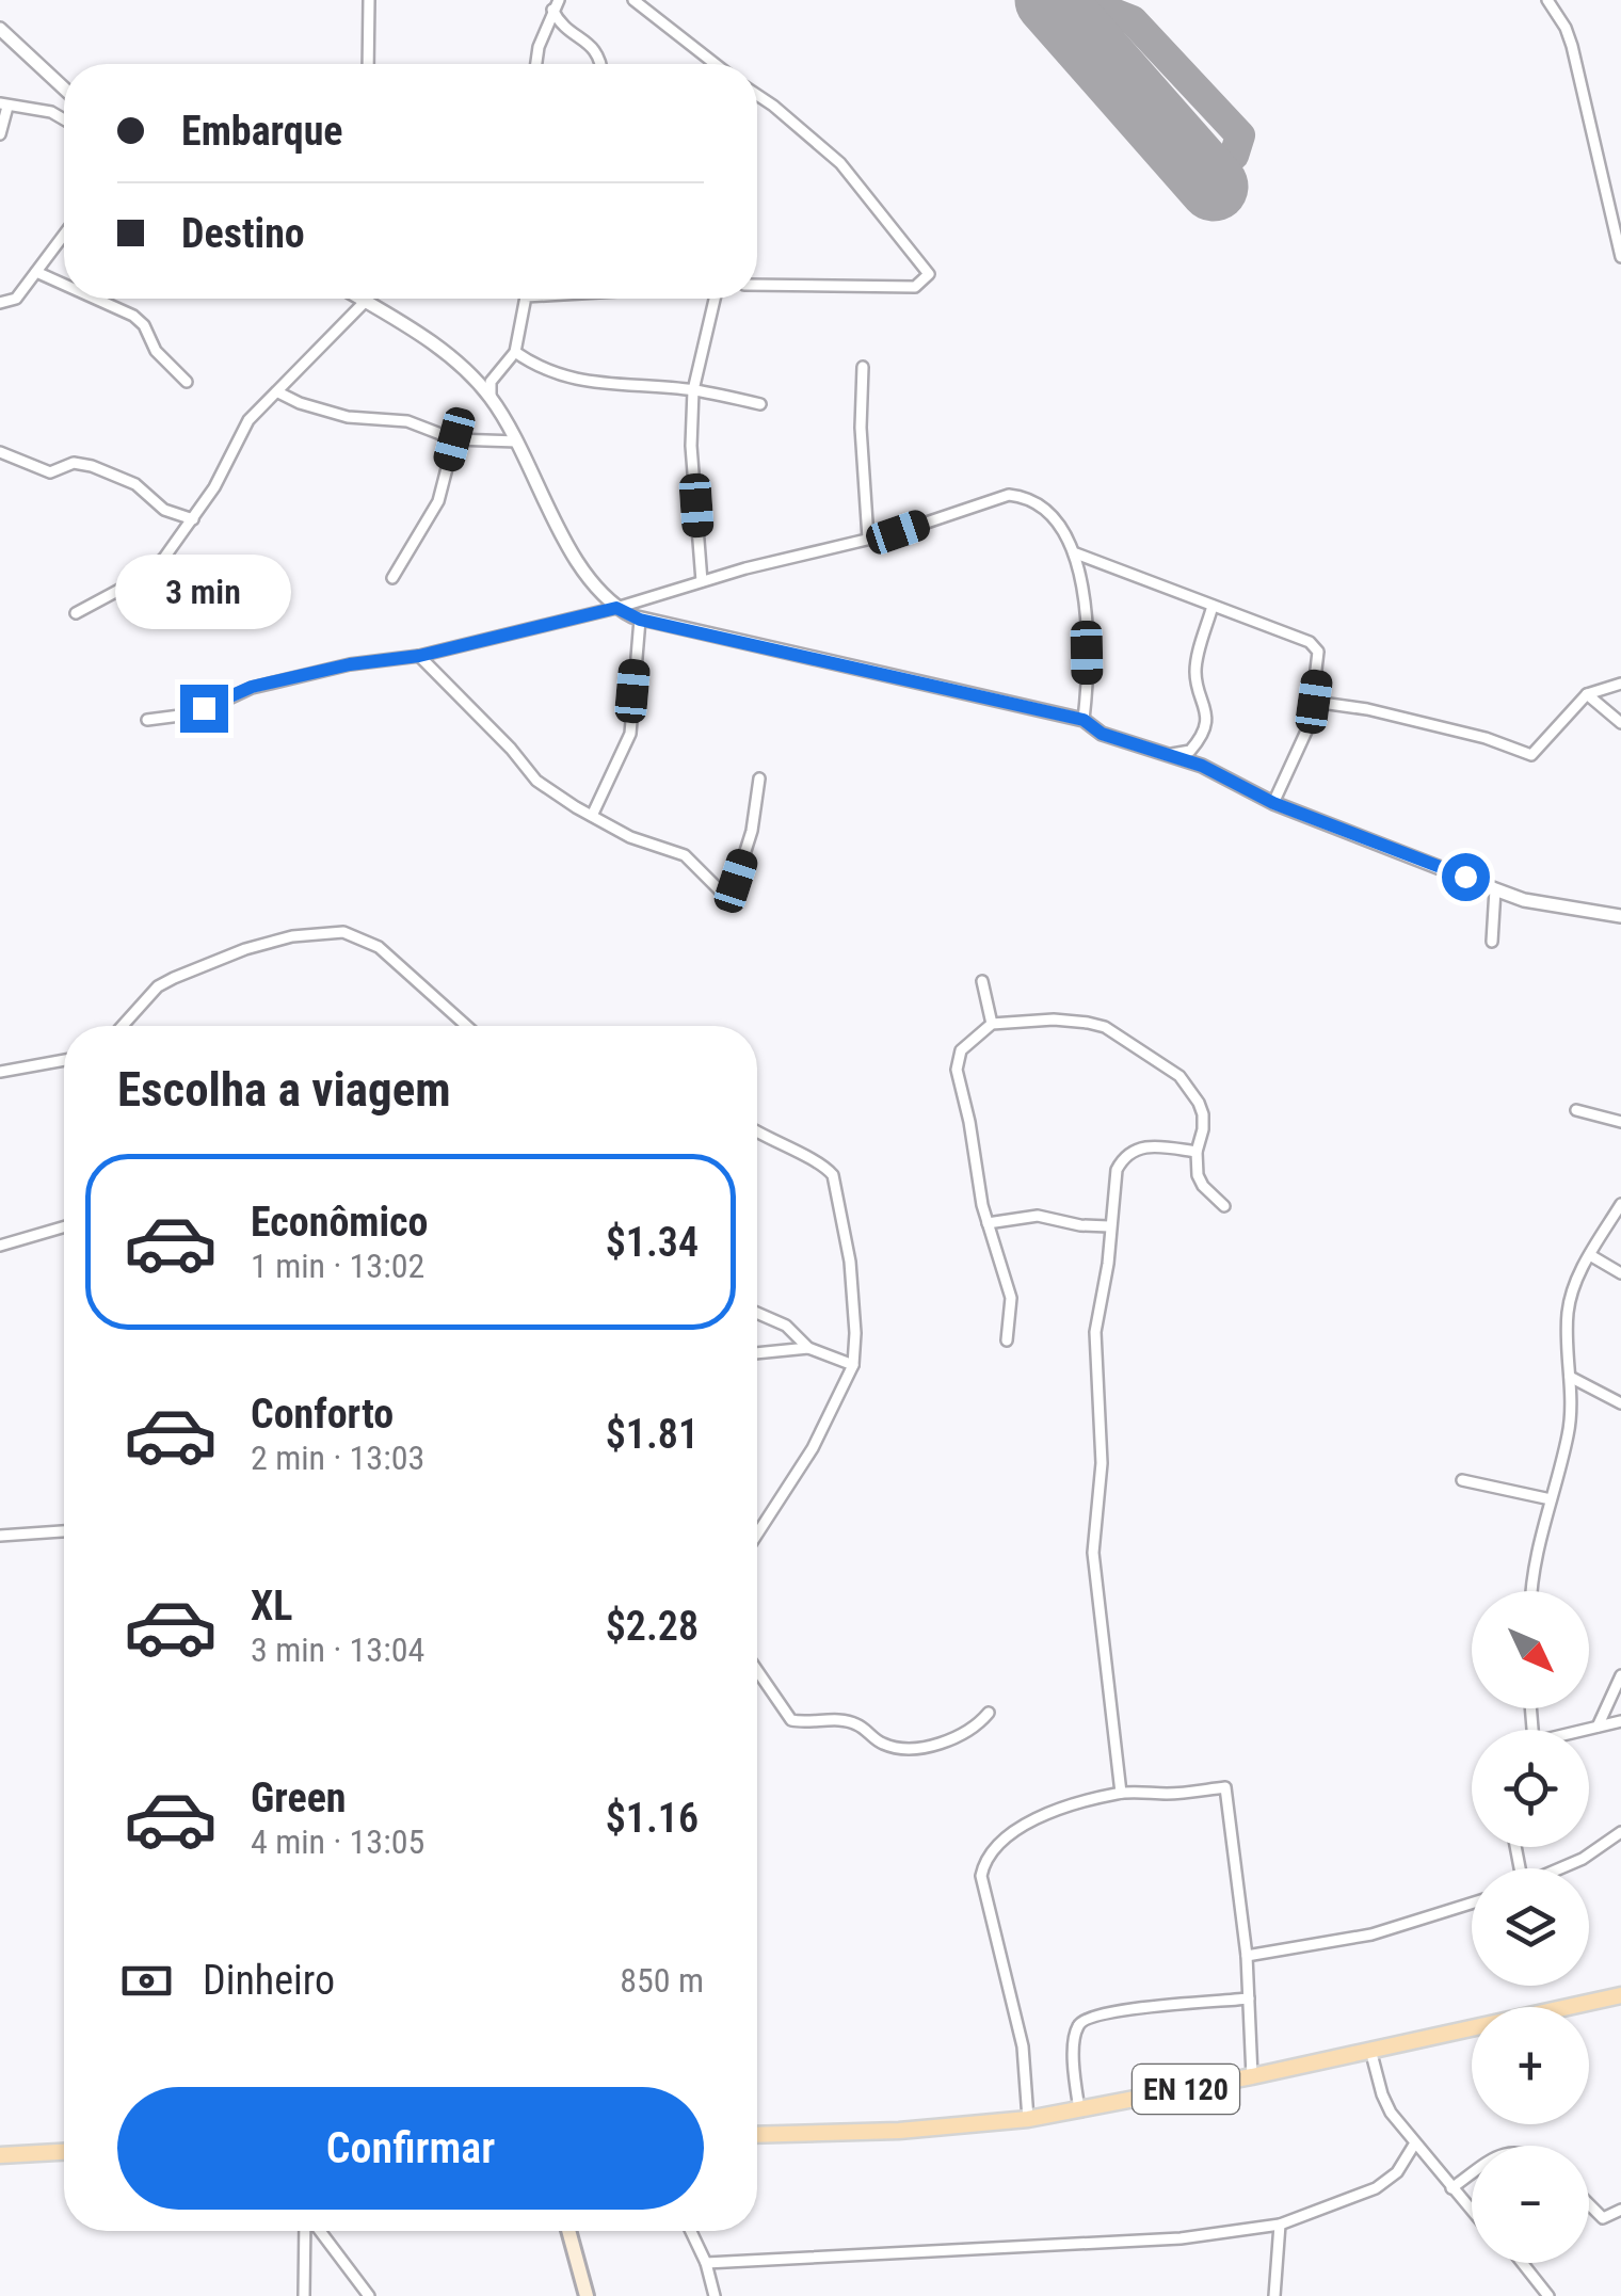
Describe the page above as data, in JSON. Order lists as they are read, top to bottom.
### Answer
{
  "streets": {
    "main road": ["EN 120"]
  },
  "north": "bottom right",
  "page": {
    "banner": ["Embarque", "Destino"],
    "bubble": "3 min",
    "heading": "Escolha a viagem",
    "list": [
      {
        "name": "Econômico",
        "note": "1 min · 13:02",
        "value": "$1.34"
      },
      {
        "name": "Conforto",
        "note": "2 min · 13:03",
        "value": "$1.81"
      },
      {
        "name": "XL",
        "note": "3 min · 13:04",
        "value": "$2.28"
      },
      {
        "name": "Green",
        "note": "4 min · 13:05",
        "value": "$1.16"
      }
    ],
    "map_buttons": ["+", "−"],
    "pay": ["Dinheiro", "850 m"],
    "buttons": "Confirmar"
  }
}
